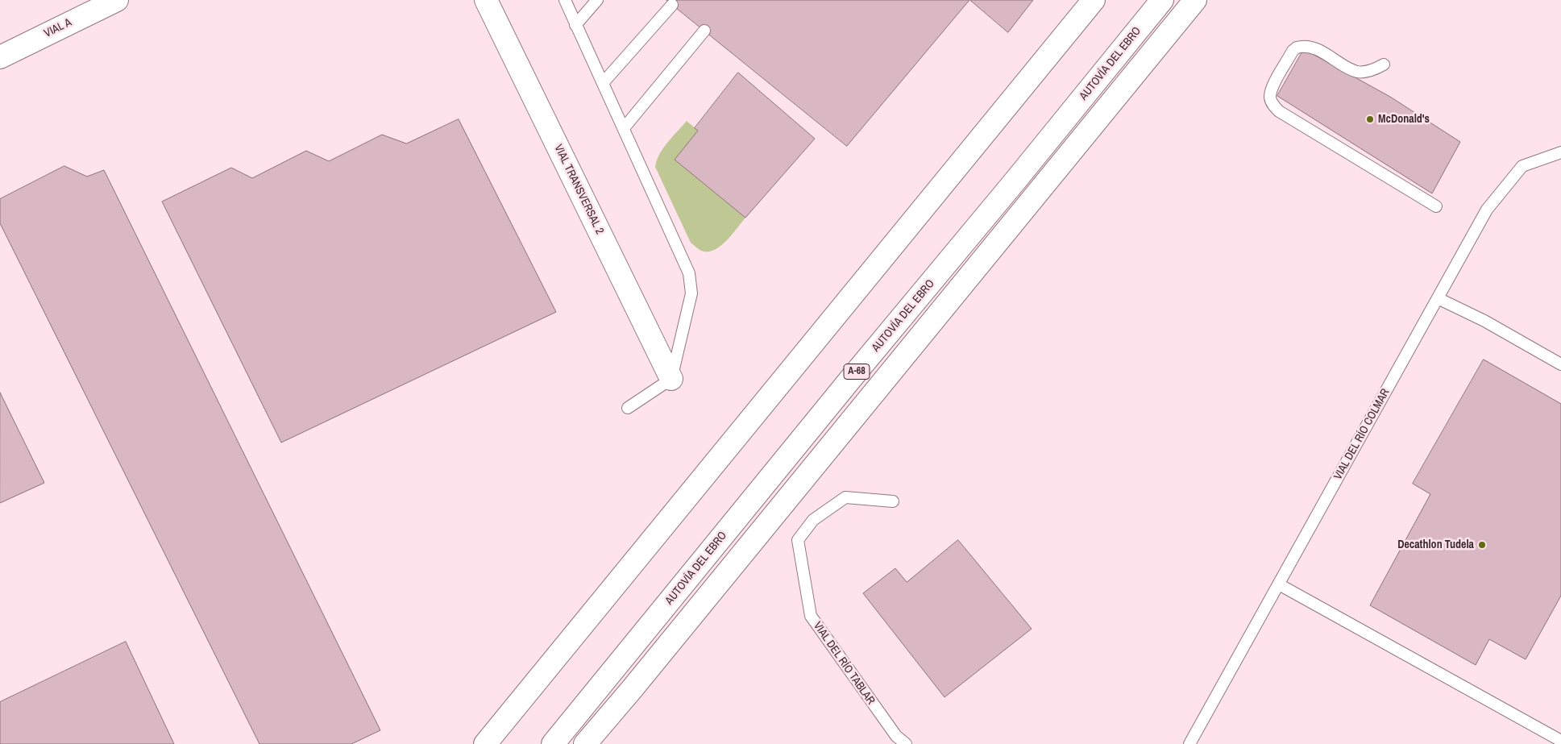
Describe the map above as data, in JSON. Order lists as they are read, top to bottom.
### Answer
{
  "streets": {
    "main road": [
      "VIAL A",
      "AUTOVÍA DEL EBRO",
      "VIAL TRANSVERSAL 2",
      "A-68"
    ],
    "lane": ["VIAL DEL RÍO COLMAR", "VIAL DEL RÍO TABLAR"]
  },
  "places": ["McDonald's", "Decathlon Tudela"]
}
